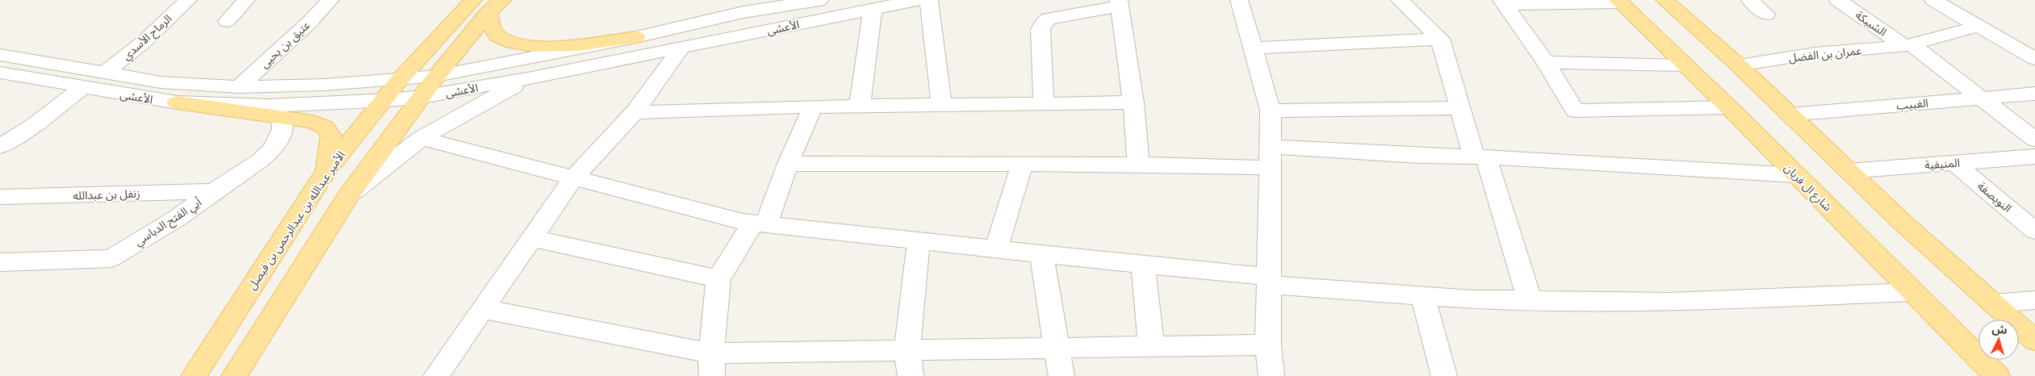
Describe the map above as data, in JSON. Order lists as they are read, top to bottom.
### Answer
{
  "streets": {
    "main road": ["شارع ال فريان", "الأمير عبدالله بن عبدالرحمن بن فيصل"],
    "street": [
      "الشبيكة",
      "الأعشى",
      "الرماح الأسدي",
      "عتيق بن يحيى",
      "عمران بن الفضل",
      "الغبيب",
      "المنيفية",
      "زنفل بن عبدالله",
      "النويصفة",
      "أبي الفتح الدباسي"
    ]
  },
  "crossings": [
    ["الشبيكة", "عمران بن الفضل"],
    ["الأعشى", "الرماح الأسدي"],
    ["الأعشى", "عتيق بن يحيى"],
    ["الأعشى", "الأمير عبدالله بن عبدالرحمن بن فيصل"],
    ["الأعشى", "أبي الفتح الدباسي"],
    ["المنيفية", "النويصفة"],
    ["زنفل بن عبدالله", "أبي الفتح الدباسي"]
  ],
  "north": "top"
}
